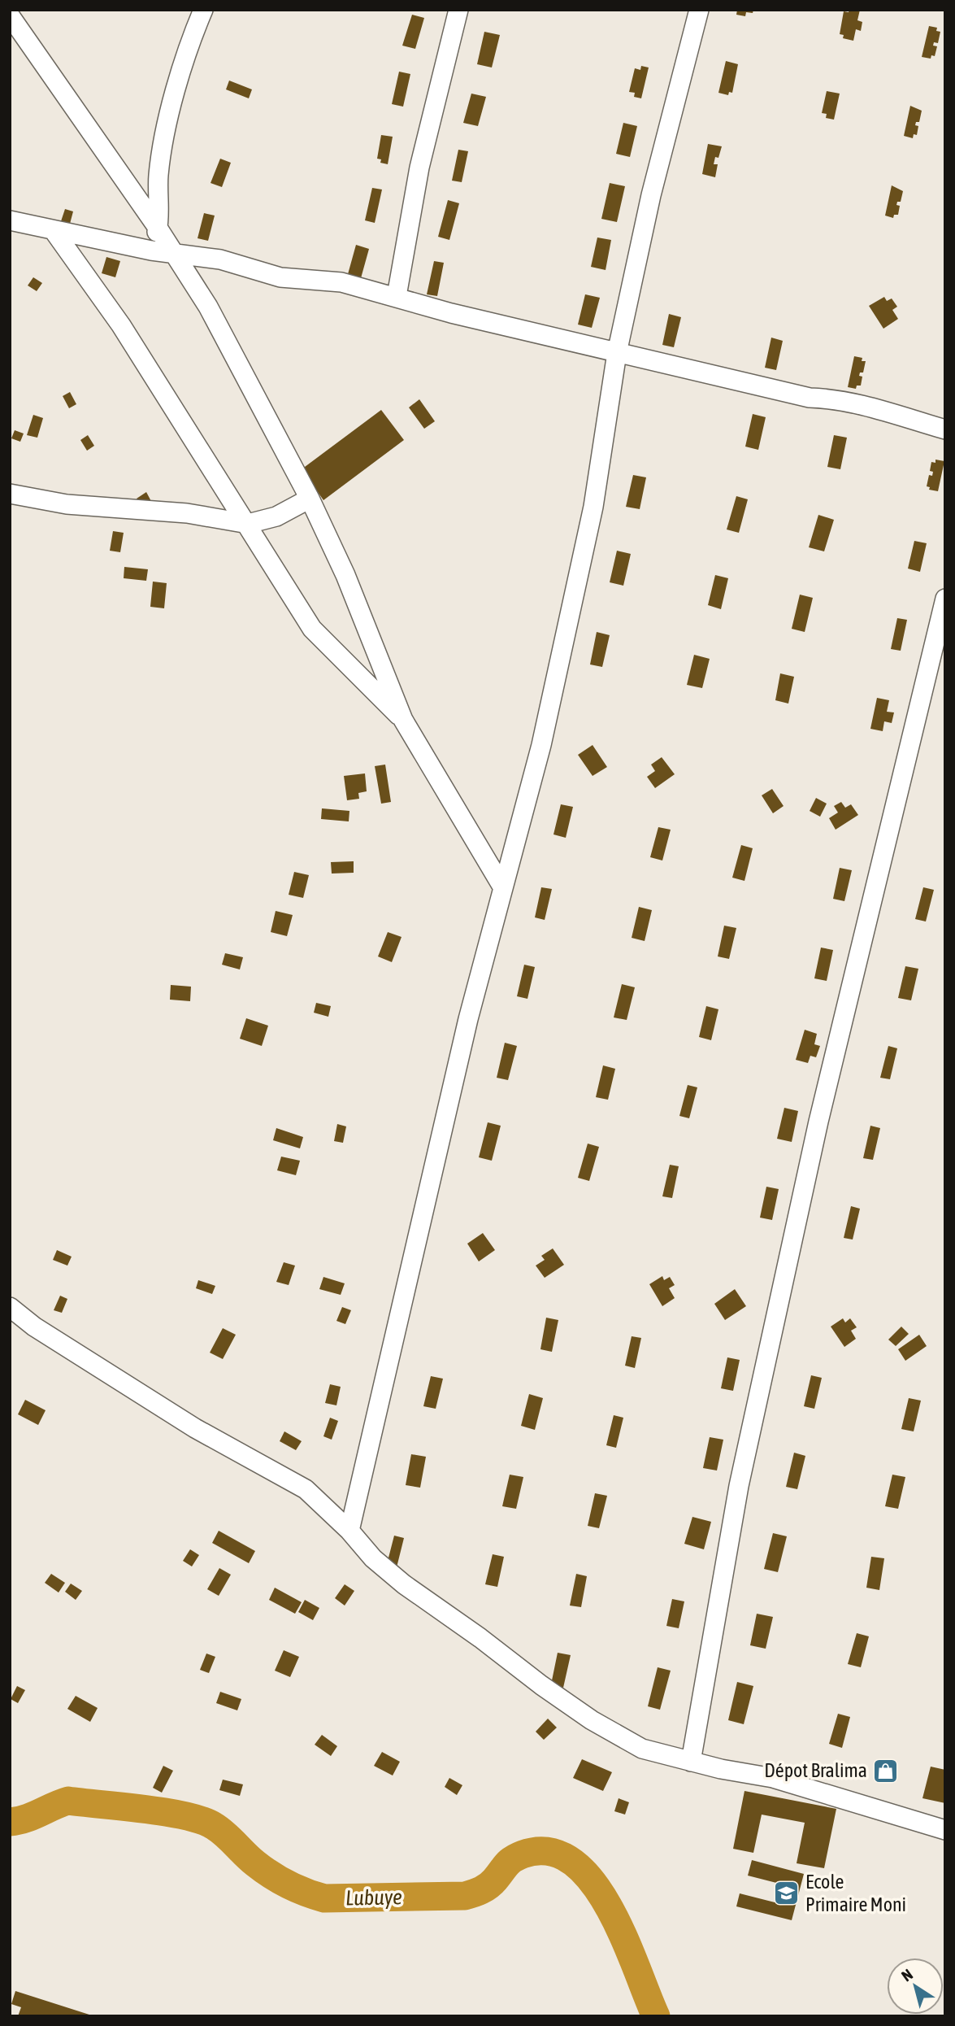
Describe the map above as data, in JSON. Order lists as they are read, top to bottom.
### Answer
{
  "water": ["Lubuye"],
  "places": {
    "shop": ["Dépot Bralima"],
    "school or university": ["Ecole Primaire Moni"]
  },
  "north": "top left"
}
